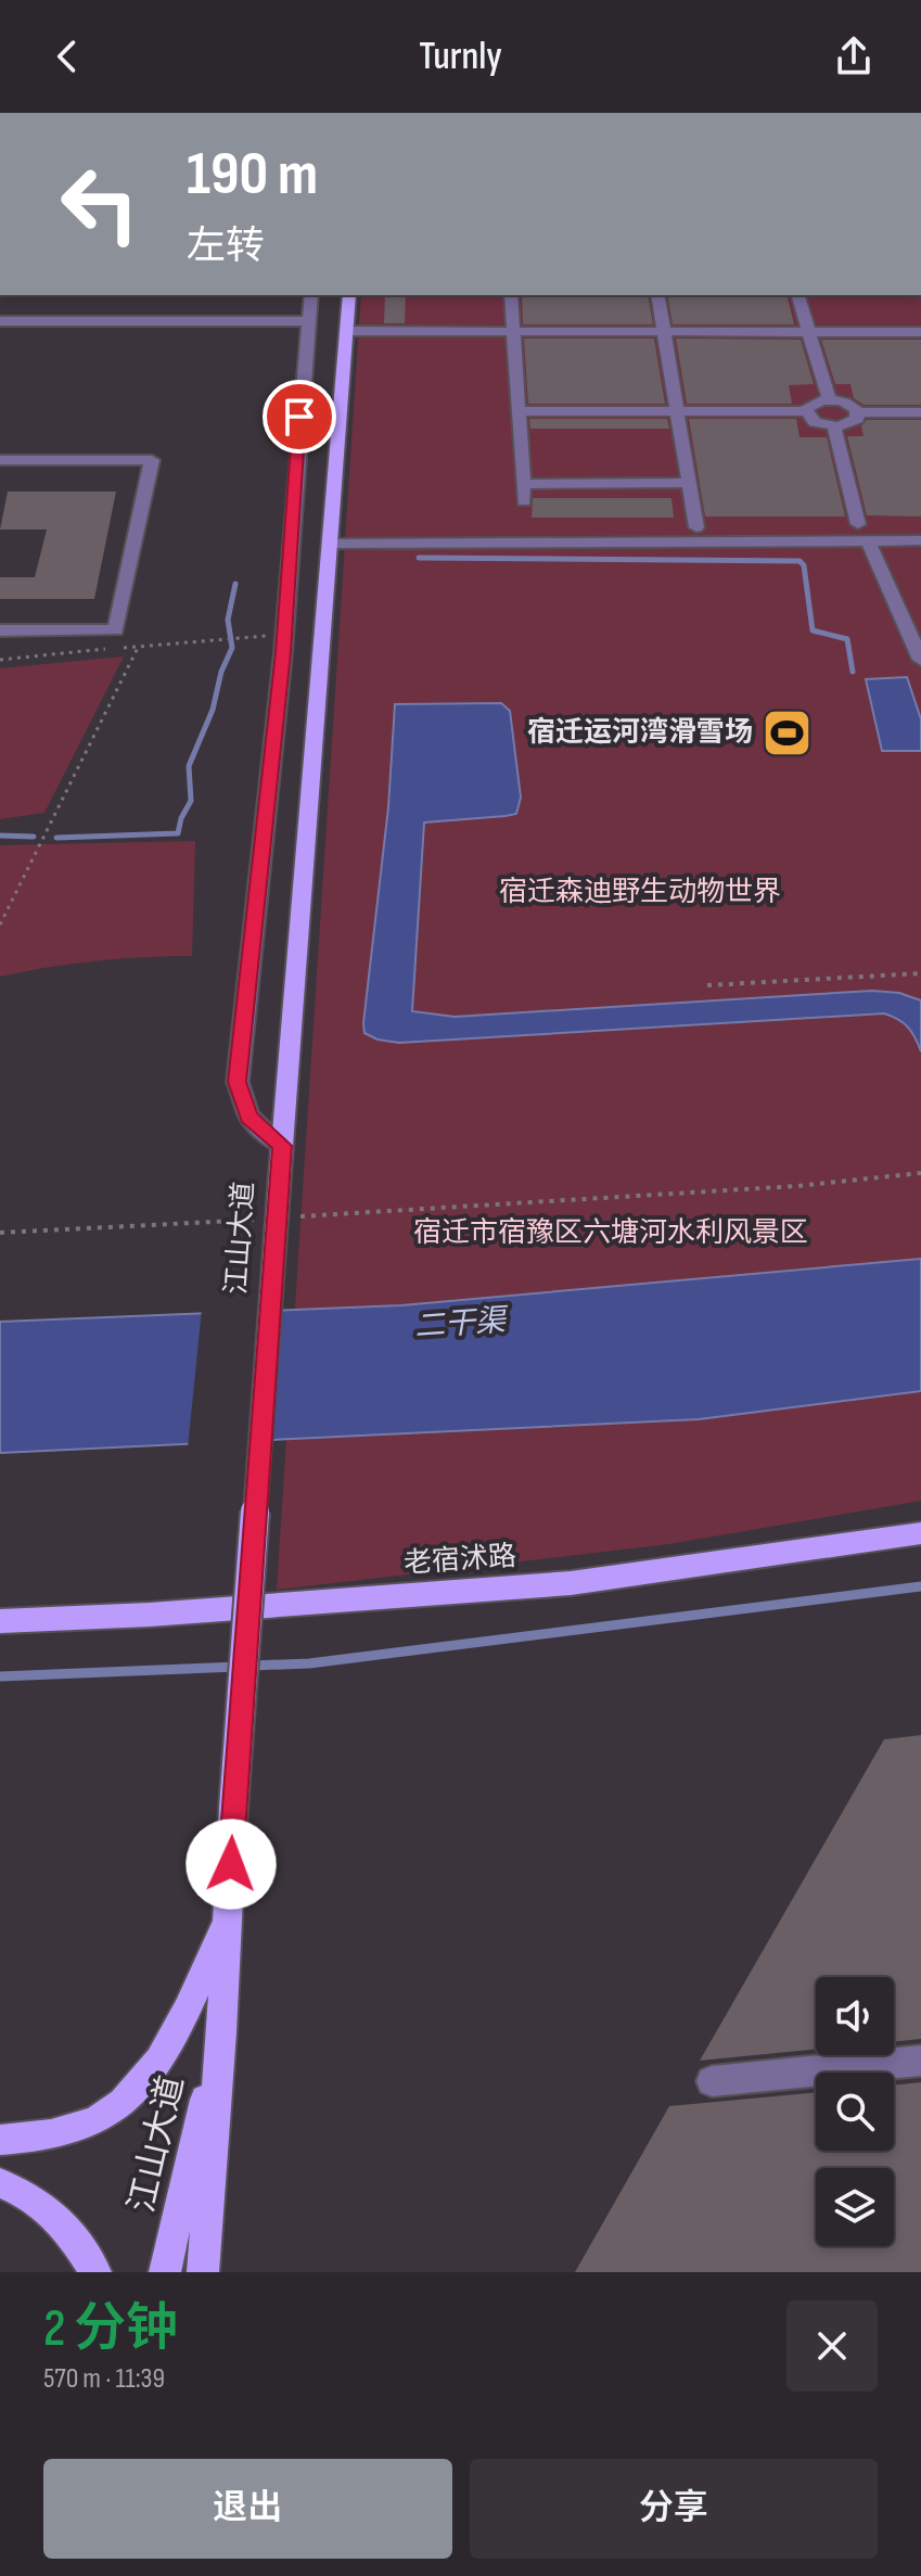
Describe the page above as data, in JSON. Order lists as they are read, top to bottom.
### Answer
{
  "streets": {
    "main road": ["江山大道", "老宿沭路"]
  },
  "water": ["二干渠"],
  "parks": ["宿迁森迪野生动物世界", "宿迁市宿豫区六塘河水利风景区"],
  "places": {
    "sports": ["宿迁运河湾滑雪场"]
  },
  "page": {
    "header": "Turnly",
    "turn": ["190 m", "左转"],
    "heading": ["2 分钟", "570 m · 11:39"],
    "buttons": ["退出", "分享"]
  }
}
